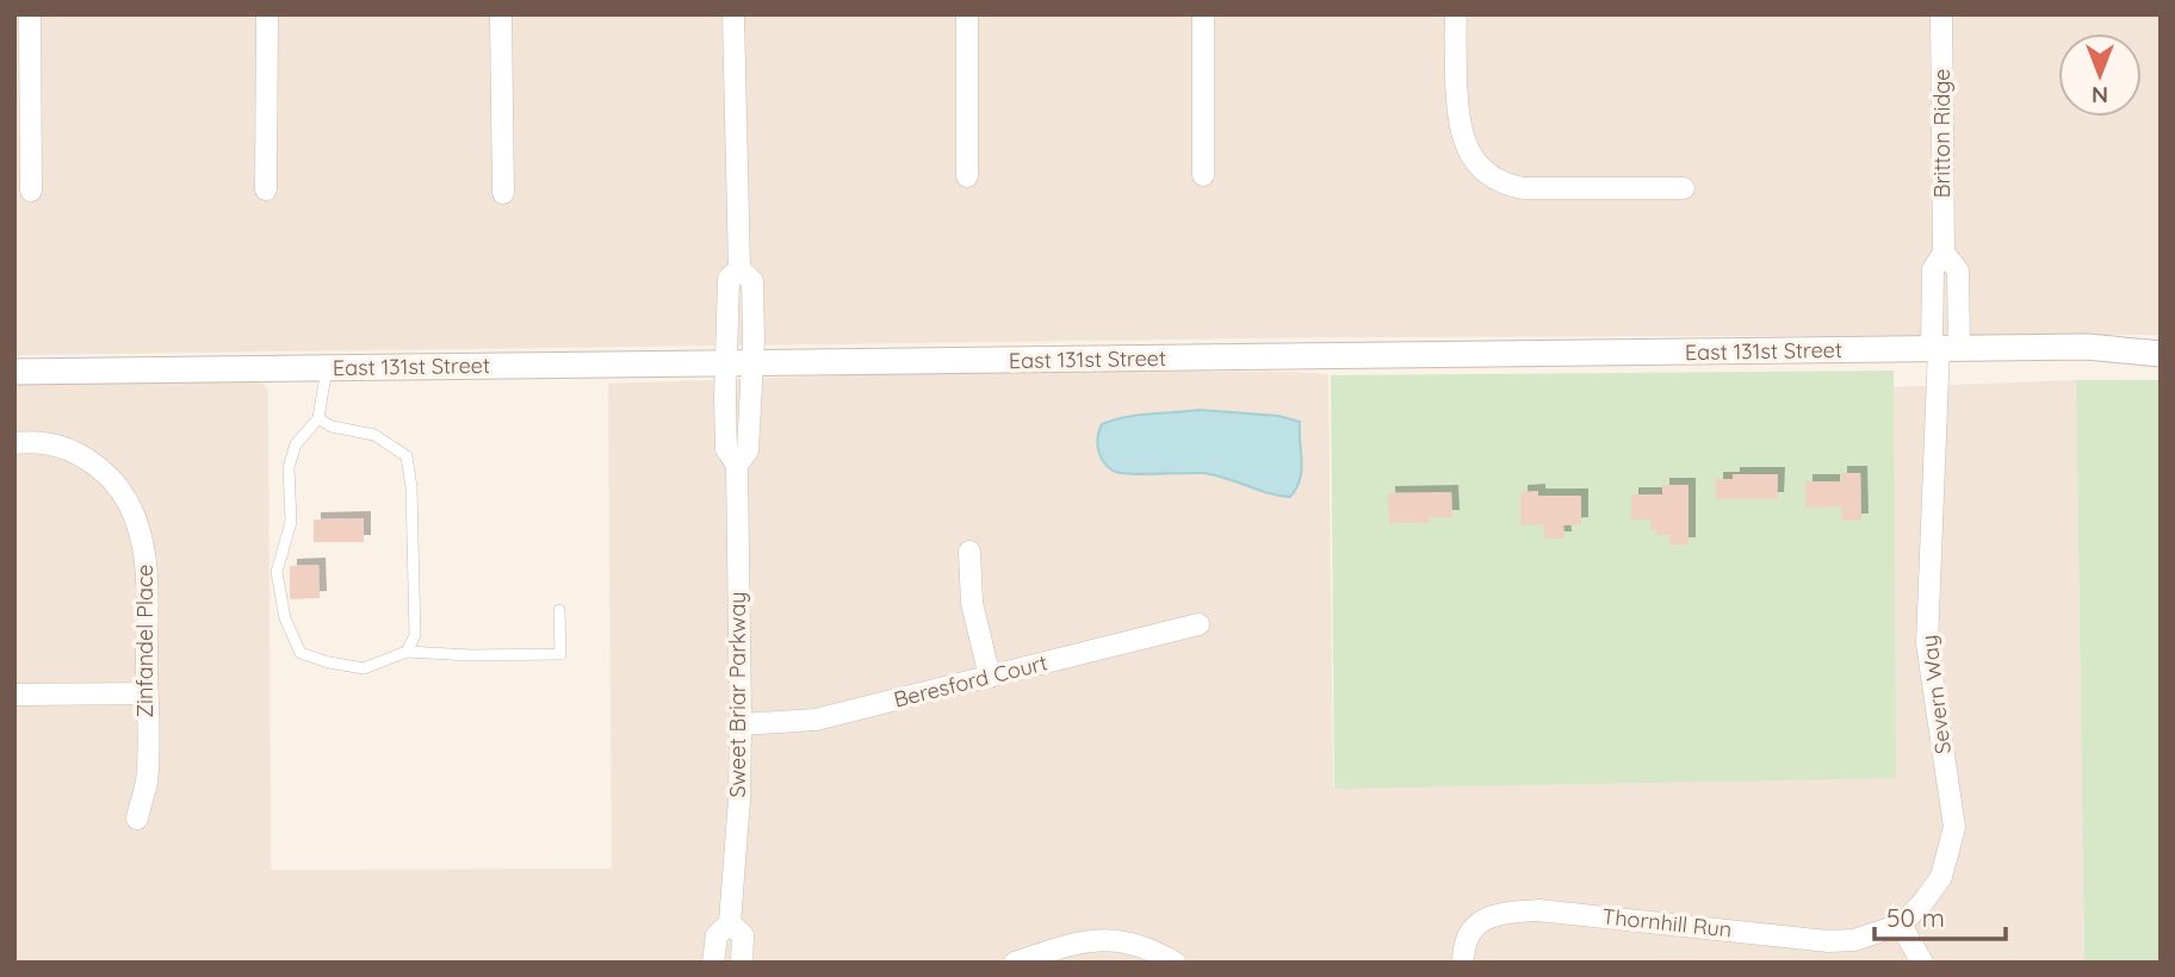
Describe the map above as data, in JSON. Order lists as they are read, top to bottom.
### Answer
{
  "streets": {
    "street": [
      "Britton Ridge",
      "East 131st Street",
      "Zinfandel Place",
      "Beresford Court",
      "Sweet Briar Parkway",
      "Severn Way",
      "Thornhill Run"
    ]
  },
  "crossings": [
    ["Britton Ridge", "East 131st Street"],
    ["Britton Ridge", "Severn Way"],
    ["East 131st Street", "Sweet Briar Parkway"],
    ["East 131st Street", "Severn Way"],
    ["Beresford Court", "Sweet Briar Parkway"],
    ["Severn Way", "Thornhill Run"]
  ],
  "scale_bar": "50 m",
  "north": "bottom"
}
